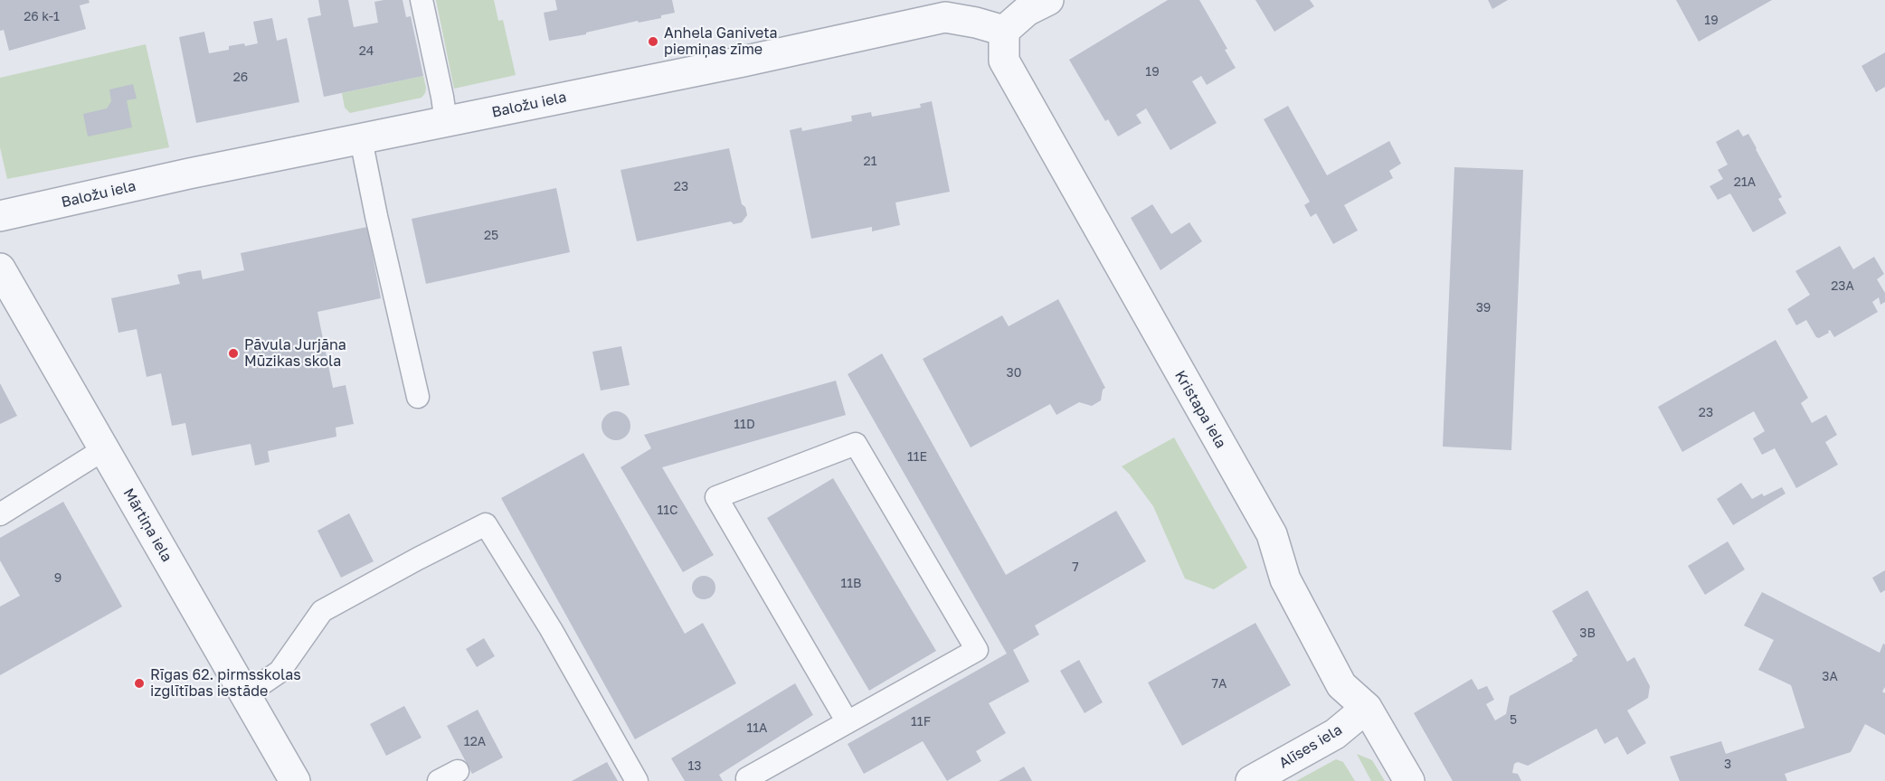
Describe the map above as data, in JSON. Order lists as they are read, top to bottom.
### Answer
{
  "streets": {
    "street": [
      "Baložu iela",
      "Kristapa iela",
      "Mārtiņa iela",
      "Alīses iela"
    ]
  },
  "crossings": [
    ["Baložu iela", "Kristapa iela"],
    ["Kristapa iela", "Alīses iela"]
  ],
  "places": ["Anhela Ganiveta piemiņas zīme", "Pāvula Jurjāna Mūzikas skola", "Rīgas 62. pirmsskolas izglītības iestāde"],
  "house_numbers": [
    "26 k-1",
    "19",
    "24",
    "19",
    "26",
    "21",
    "21A",
    "23",
    "25",
    "23A",
    "39",
    "30",
    "23",
    "11D",
    "11E",
    "11C",
    "7",
    "9",
    "11B",
    "3B",
    "3A",
    "7A",
    "5",
    "11F",
    "11A",
    "12A",
    "3",
    "13"
  ]
}
